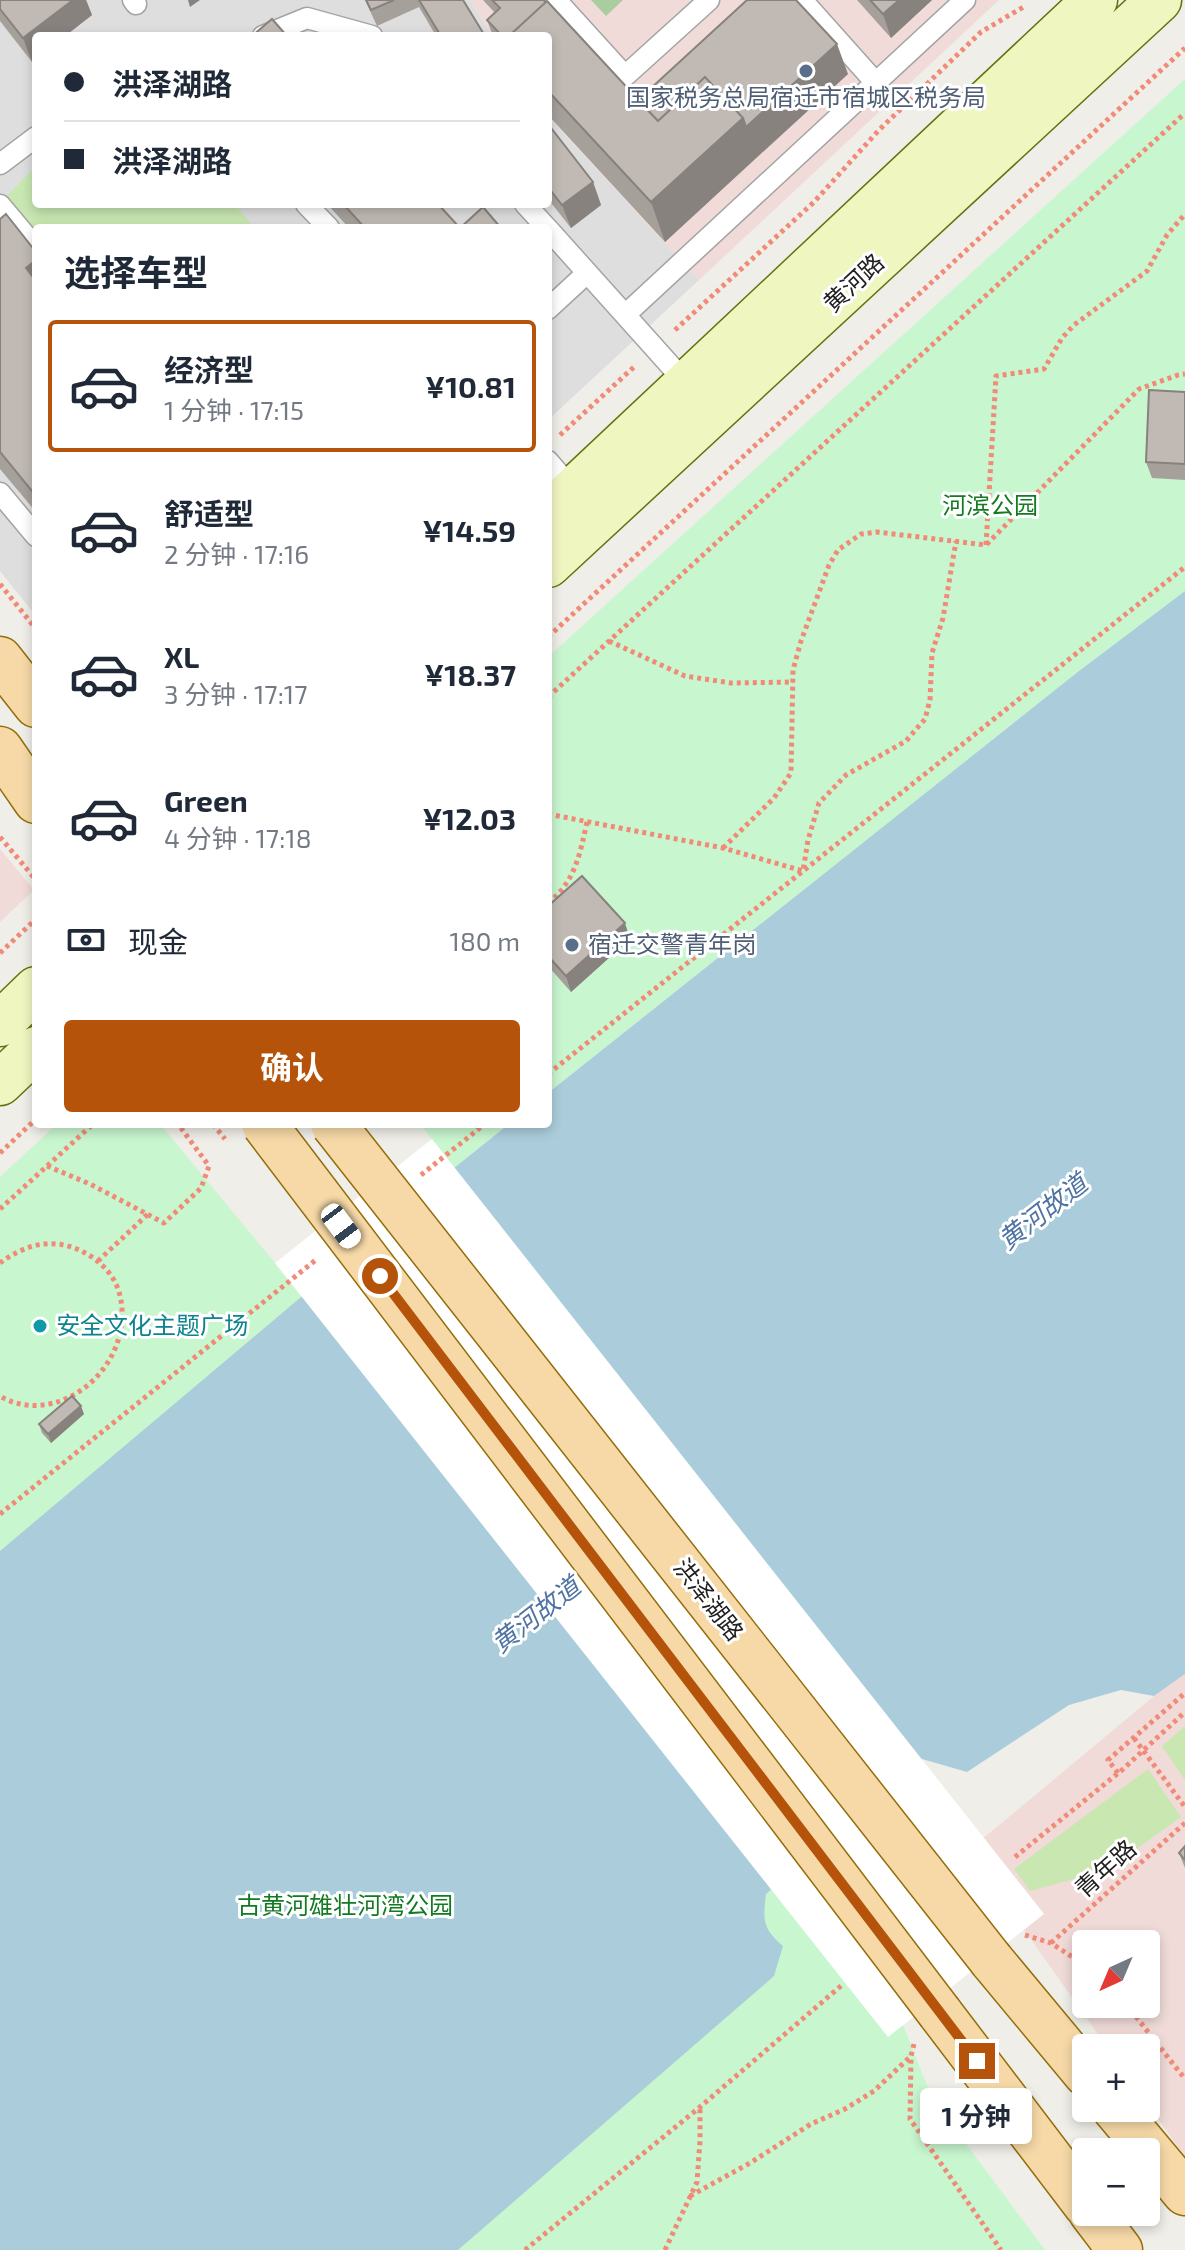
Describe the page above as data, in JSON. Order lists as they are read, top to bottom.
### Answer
{
  "streets": {
    "main road": ["黄河路", "洪泽湖路"],
    "path": ["青年路"]
  },
  "water": ["黄河故道"],
  "parks": ["河滨公园", "古黄河雄壮河湾公园"],
  "places": ["国家税务总局宿迁市宿城区税务局", "宿迁交警青年岗", "安全文化主题广场"],
  "north": "bottom left",
  "page": {
    "banner": ["洪泽湖路", "洪泽湖路"],
    "heading": "选择车型",
    "list": [
      {
        "name": "经济型",
        "note": "1 分钟 · 17:15",
        "value": "¥10.81"
      },
      {
        "name": "舒适型",
        "note": "2 分钟 · 17:16",
        "value": "¥14.59"
      },
      {
        "name": "XL",
        "note": "3 分钟 · 17:17",
        "value": "¥18.37"
      },
      {
        "name": "Green",
        "note": "4 分钟 · 17:18",
        "value": "¥12.03"
      }
    ],
    "pay": ["现金", "180 m"],
    "buttons": "确认",
    "map_buttons": ["+", "−"],
    "bubble": "1 分钟"
  }
}
